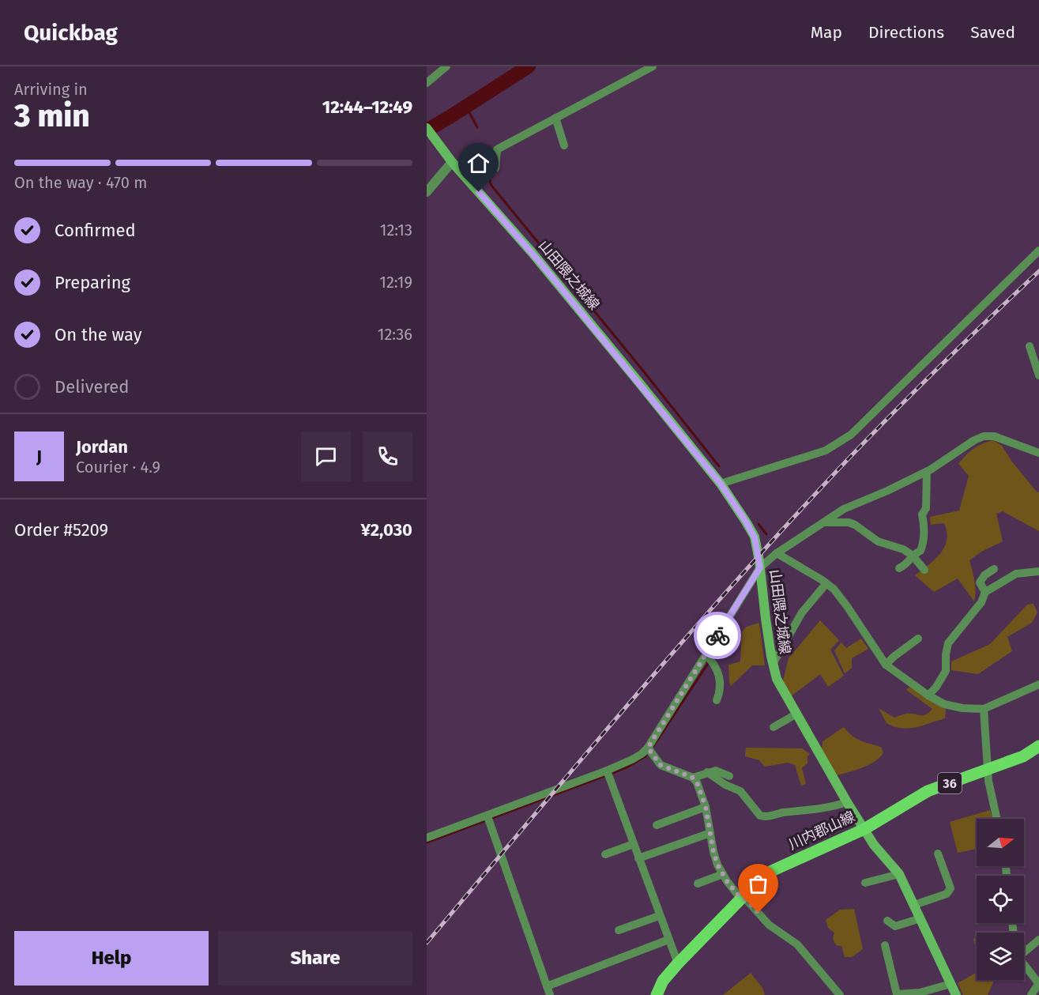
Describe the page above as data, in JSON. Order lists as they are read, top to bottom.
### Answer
{
  "streets": {
    "main road": ["山田隈之城線", "36", "川内郡山線"]
  },
  "crossings": [
    ["山田隈之城線", "川内郡山線"]
  ],
  "north": "right",
  "page": {
    "header": "Quickbag",
    "nav": ["Map", "Directions", "Saved"],
    "heading": ["3 min", "Arriving in", "12:44–12:49"],
    "panel": [
      "Jordan",
      "Courier · 4.9",
      "Order #5209",
      "¥2,030"
    ],
    "bar": "On the way · 470 m",
    "list": [
      ["Confirmed", "12:13"],
      ["Preparing", "12:19"],
      ["On the way", "12:36"],
      "Delivered"
    ],
    "round": "J",
    "buttons": ["Help", "Share"]
  }
}
